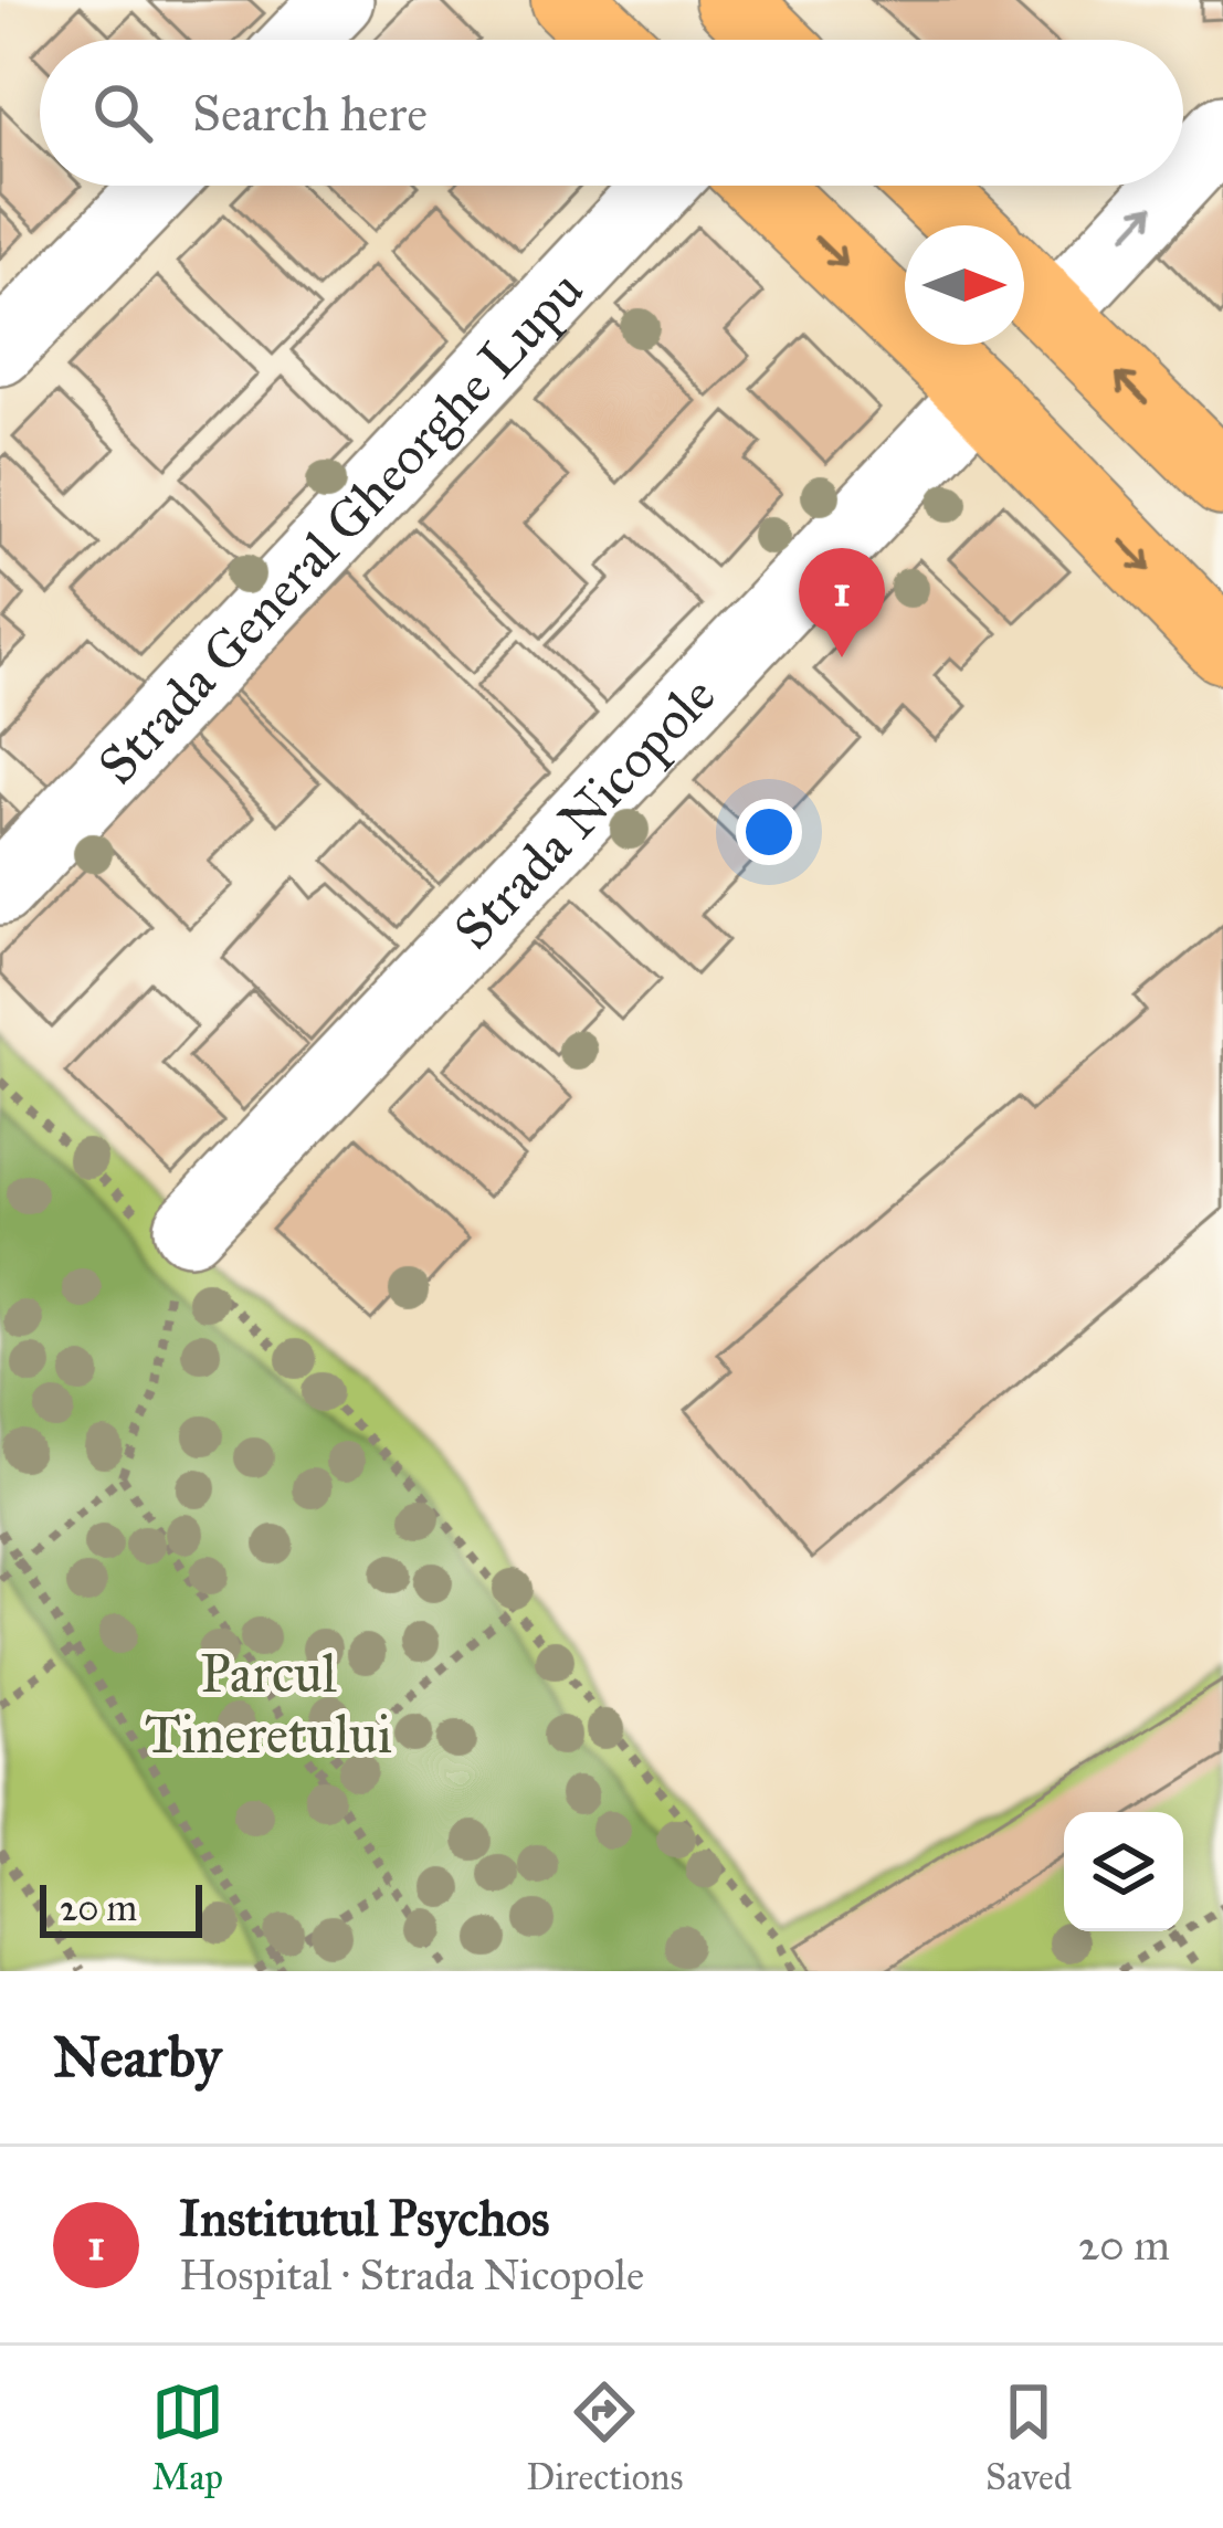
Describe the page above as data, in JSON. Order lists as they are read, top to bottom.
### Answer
{
  "streets": {
    "street": ["Strada General Gheorghe Lupu", "Strada Nicopole"]
  },
  "parks": ["Parcul Tineretului"],
  "scale_bar": "20 m",
  "north": "right",
  "page": {
    "search": "Search here",
    "pins": "1",
    "scale": "20 m",
    "heading": "Nearby",
    "list": [
      {
        "mark": "1",
        "name": "Institutul Psychos",
        "note": "Hospital · Strada Nicopole",
        "value": "20 m"
      }
    ],
    "nav": ["Map", "Directions", "Saved"]
  }
}
